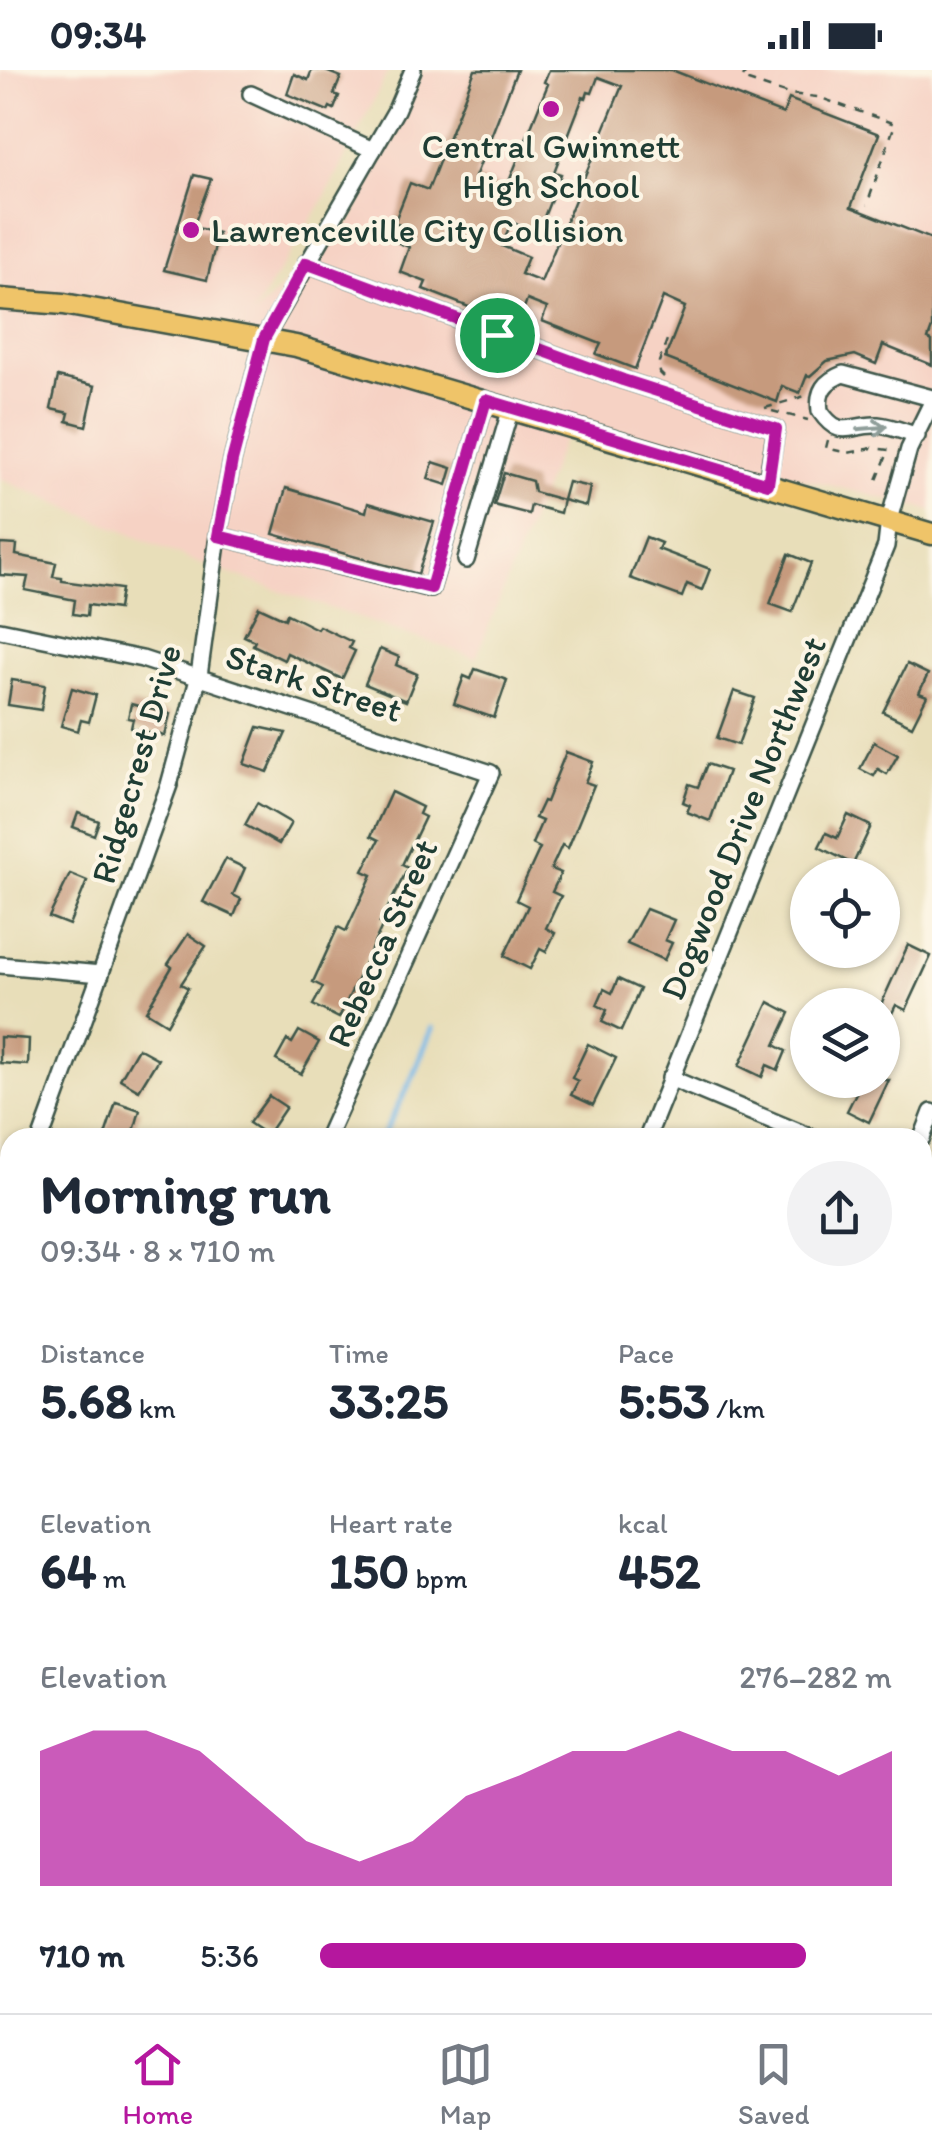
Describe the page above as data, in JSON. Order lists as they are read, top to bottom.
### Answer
{
  "streets": {
    "street": [
      "Stark Street",
      "Ridgecrest Drive",
      "Dogwood Drive Northwest",
      "Rebecca Street"
    ]
  },
  "crossings": [
    ["Stark Street", "Ridgecrest Drive"],
    ["Stark Street", "Rebecca Street"]
  ],
  "places": ["Central Gwinnett High School", "Lawrenceville City Collision"],
  "page": {
    "status": "09:34",
    "heading": ["Morning run", "09:34 · 8 × 710 m"],
    "stats": [
      ["Distance", "5.68 km"],
      ["Time", "33:25"],
      ["Pace", "5:53 /km"],
      ["Elevation", "64 m"],
      ["Heart rate", "150 bpm"],
      ["kcal", "452"]
    ],
    "chart": ["Elevation", "276–282 m"],
    "list": [
      {
        "name": "710 m",
        "note": "5:36"
      }
    ],
    "tabs": ["Home", "Map", "Saved"]
  }
}
